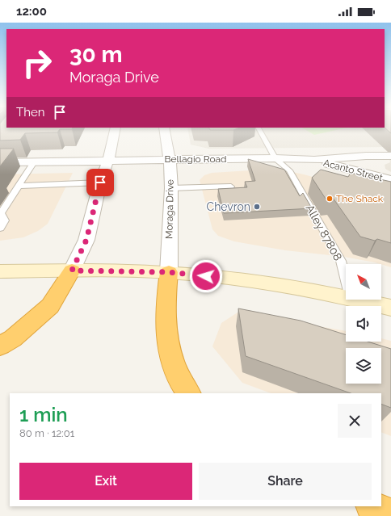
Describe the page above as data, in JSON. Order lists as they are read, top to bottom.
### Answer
{
  "streets": {
    "street": ["Bellagio Road", "Acanto Street", "Moraga Drive"],
    "lane": ["Alley 87808"]
  },
  "crossings": [
    ["Bellagio Road", "Acanto Street"],
    ["Bellagio Road", "Moraga Drive"],
    ["Bellagio Road", "Alley 87808"]
  ],
  "places": ["The Shack", "Chevron"],
  "north": "top left",
  "page": {
    "status": "12:00",
    "turn": ["30 m", "Moraga Drive"],
    "then": "Then",
    "heading": ["1 min", "80 m · 12:01"],
    "buttons": ["Exit", "Share"]
  }
}
